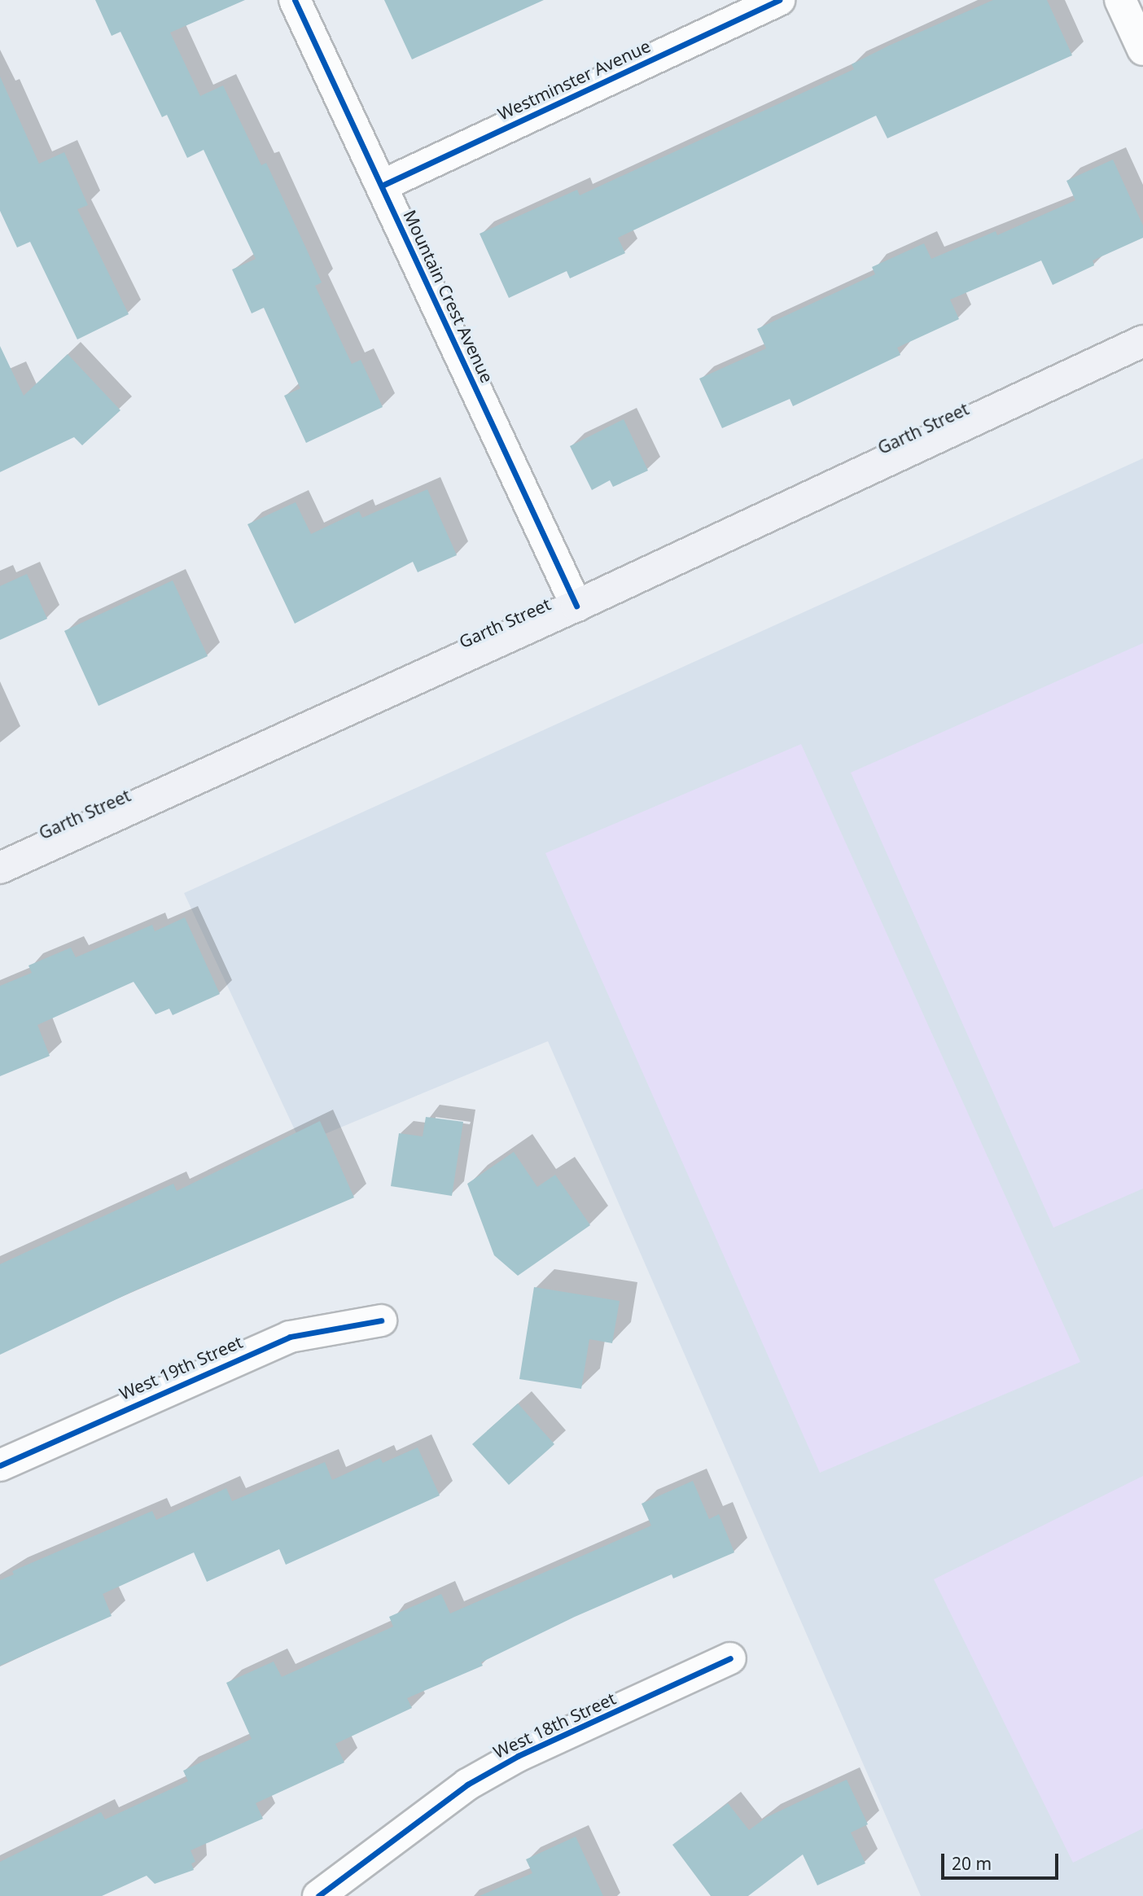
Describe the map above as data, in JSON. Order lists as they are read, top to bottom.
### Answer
{
  "streets": {
    "main road": ["Garth Street"],
    "street": [
      "Westminster Avenue",
      "Mountain Crest Avenue",
      "West 19th Street",
      "West 18th Street"
    ]
  },
  "crossings": [
    ["Westminster Avenue", "Mountain Crest Avenue"],
    ["Mountain Crest Avenue", "Garth Street"]
  ],
  "scale_bar": "20 m"
}
